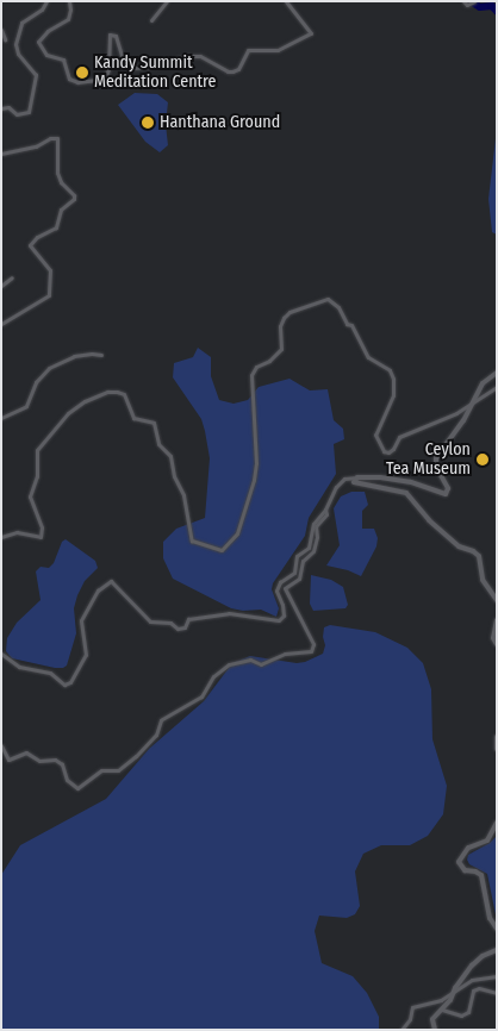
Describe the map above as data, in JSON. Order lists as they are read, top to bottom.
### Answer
{
  "places": ["Kandy Summit Meditation Centre", "Hanthana Ground", "Ceylon Tea Museum"]
}
